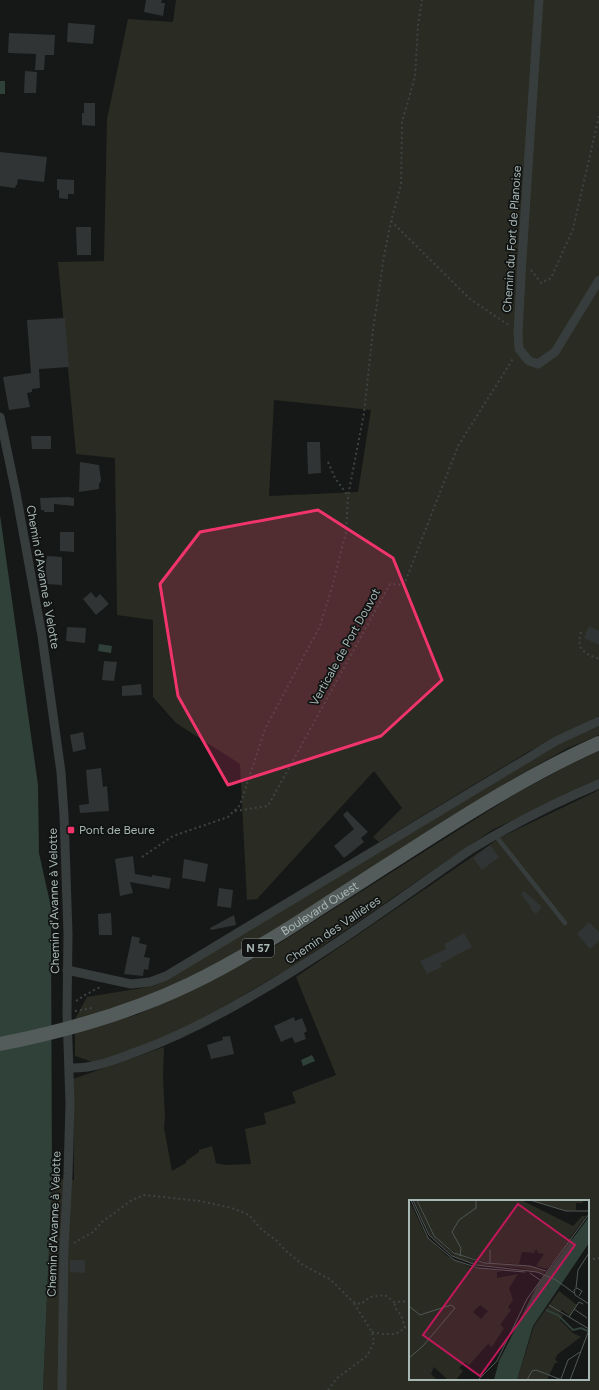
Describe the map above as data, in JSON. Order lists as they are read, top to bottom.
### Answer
{
  "streets": {
    "main road": ["Boulevard Ouest", "N 57"],
    "street": ["Chemin du Fort de Planoise", "Chemin d'Avanne à Velotte", "Chemin des Vallières"],
    "path": ["Verticale de Port Douvot"]
  },
  "crossings": [
    ["Chemin du Fort de Planoise", "Verticale de Port Douvot"],
    ["Chemin d'Avanne à Velotte", "Chemin des Vallières"]
  ],
  "places": {
    "transit": ["Pont de Beure"]
  }
}
